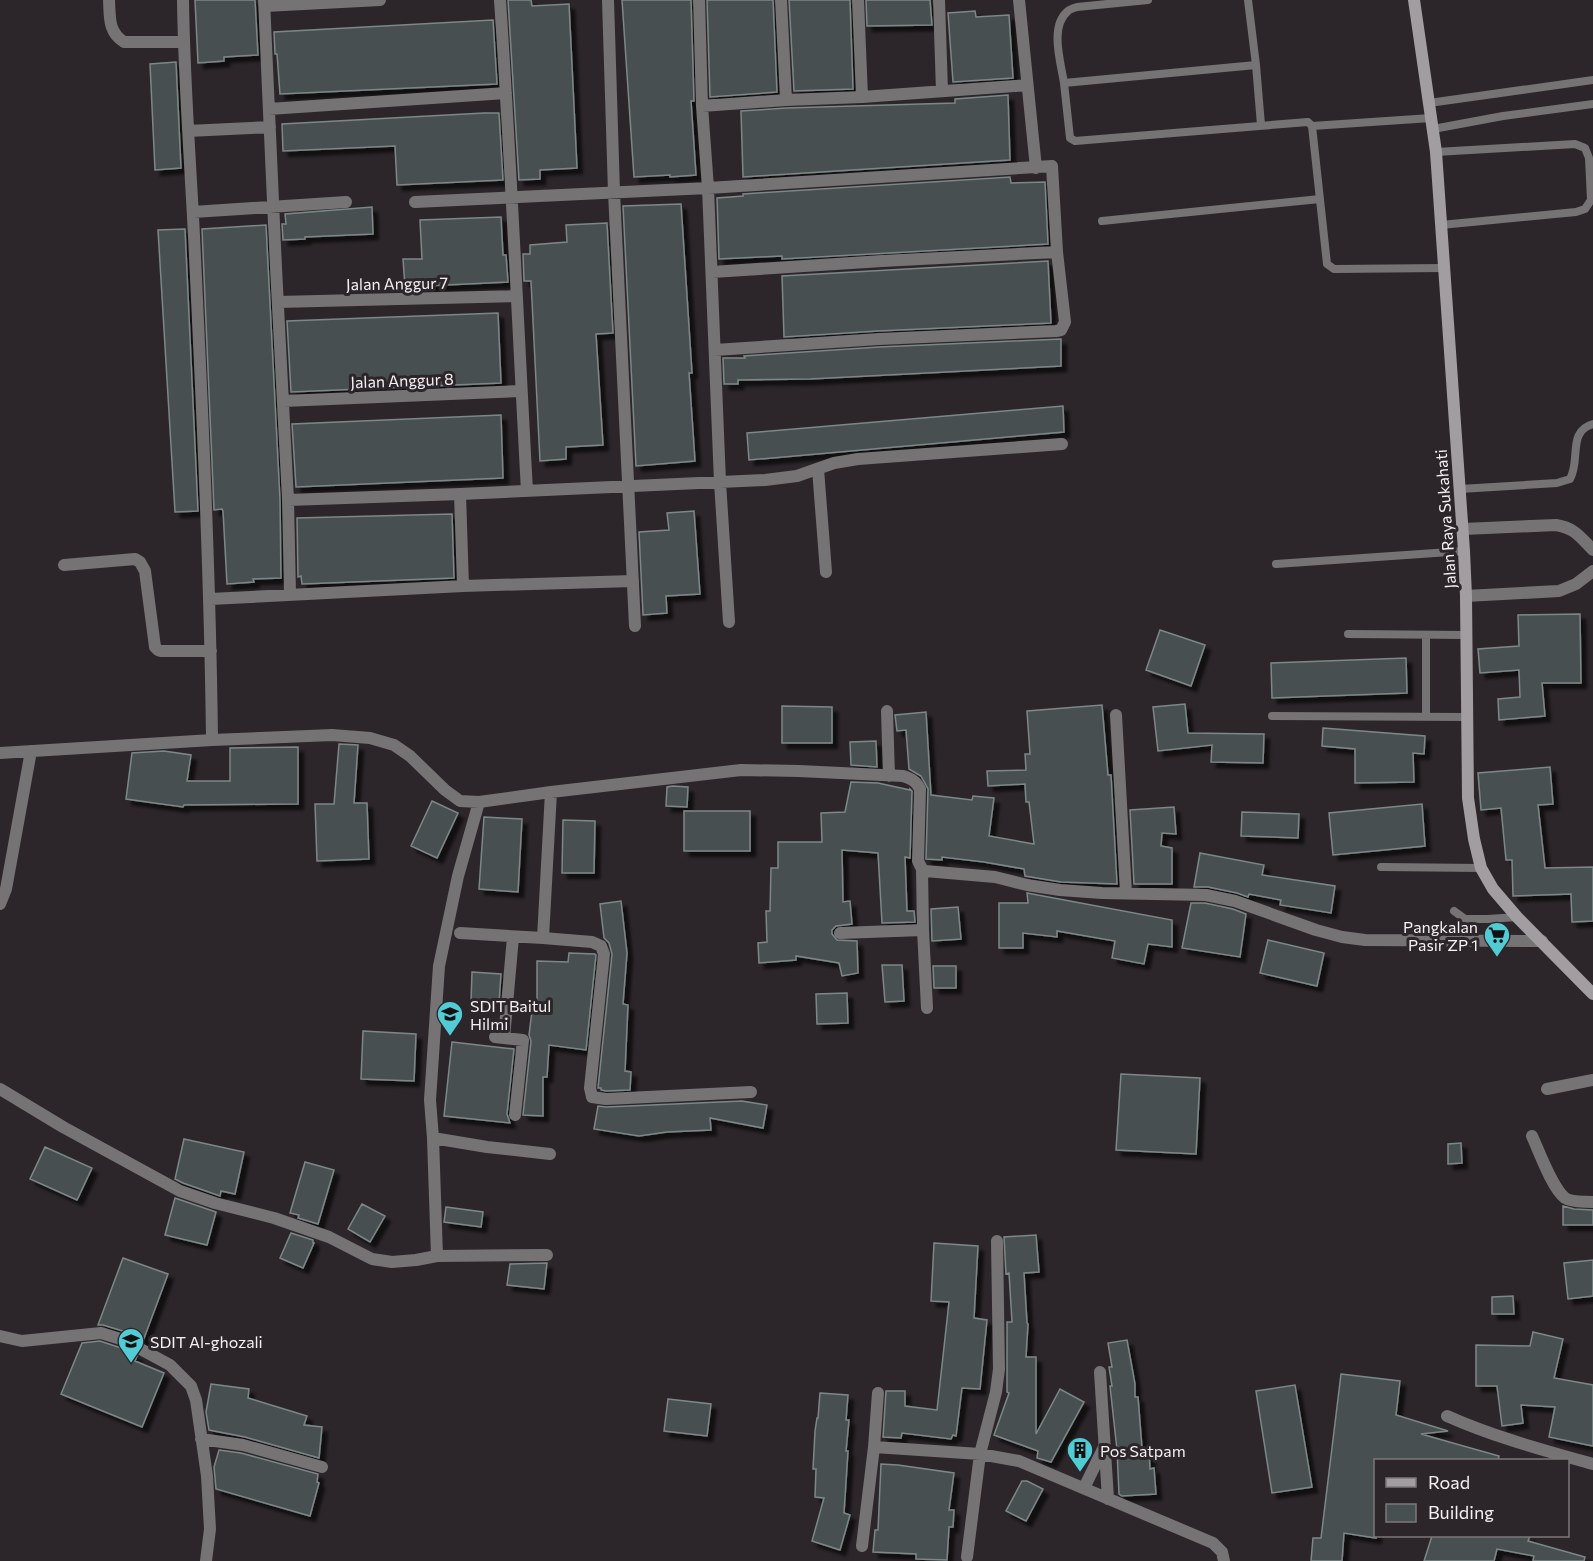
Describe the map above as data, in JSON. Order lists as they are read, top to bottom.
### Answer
{
  "streets": {
    "main road": ["Jalan Raya Sukahati"],
    "street": ["Jalan Anggur 7", "Jalan Anggur 8"]
  },
  "places": {
    "supermarket": ["Pangkalan Pasir ZP 1"],
    "school or university": ["SDIT Baitul Hilmi", "SDIT Al-ghozali"],
    "building": ["Pos Satpam"]
  },
  "legend": ["Road", "Building"]
}
